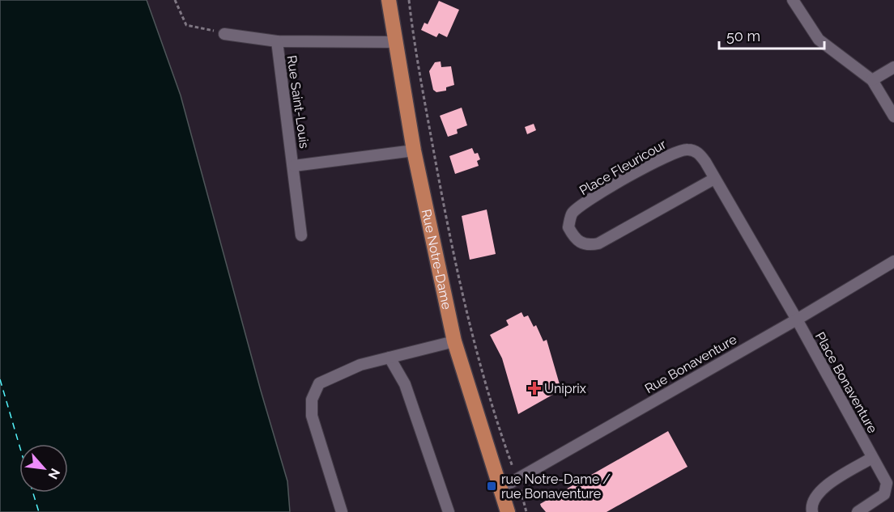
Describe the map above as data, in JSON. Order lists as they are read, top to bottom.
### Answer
{
  "streets": {
    "main road": ["Rue Notre-Dame"],
    "street": [
      "Rue Saint-Louis",
      "Place Fleuricour",
      "Rue Bonaventure",
      "Place Bonaventure"
    ]
  },
  "crossings": [
    ["Rue Saint-Louis", "Rue Notre-Dame"],
    ["Place Fleuricour", "Rue Bonaventure"],
    ["Place Fleuricour", "Place Bonaventure"],
    ["Rue Notre-Dame", "Rue Bonaventure"],
    ["Rue Bonaventure", "Place Bonaventure"]
  ],
  "places": {
    "health": ["Uniprix"],
    "transit": ["rue Notre-Dame / rue Bonaventure"]
  },
  "scale_bar": "50 m",
  "north": "bottom right"
}
